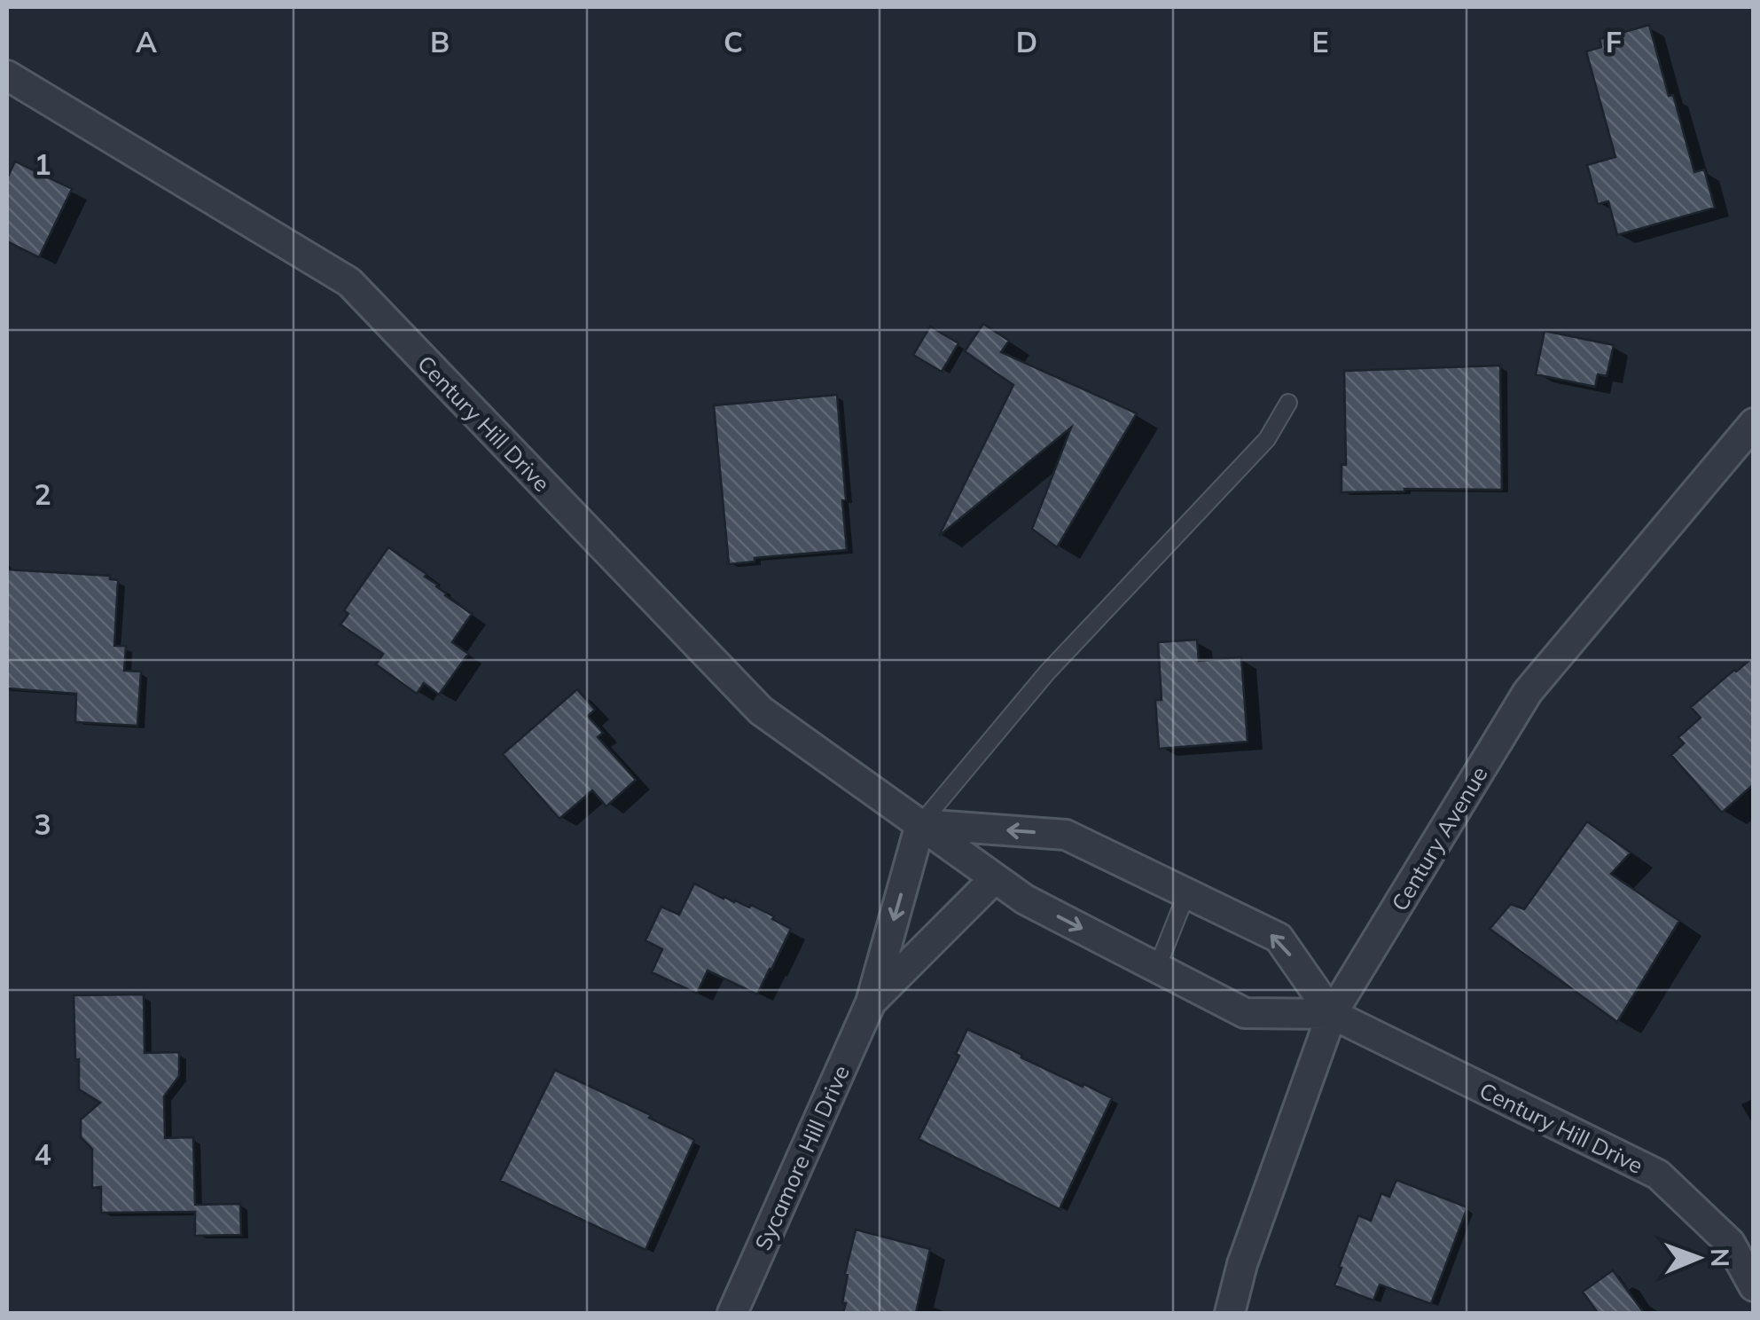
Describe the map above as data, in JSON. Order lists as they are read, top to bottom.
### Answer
{
  "streets": {
    "street": ["Century Hill Drive", "Century Avenue", "Sycamore Hill Drive"]
  },
  "crossings": [
    ["Century Hill Drive", "Century Avenue"]
  ],
  "north": "right",
  "grid": {
    "columns": [
      "A",
      "B",
      "C",
      "D",
      "E",
      "F"
    ],
    "rows": [
      "1",
      "2",
      "3",
      "4"
    ]
  }
}
